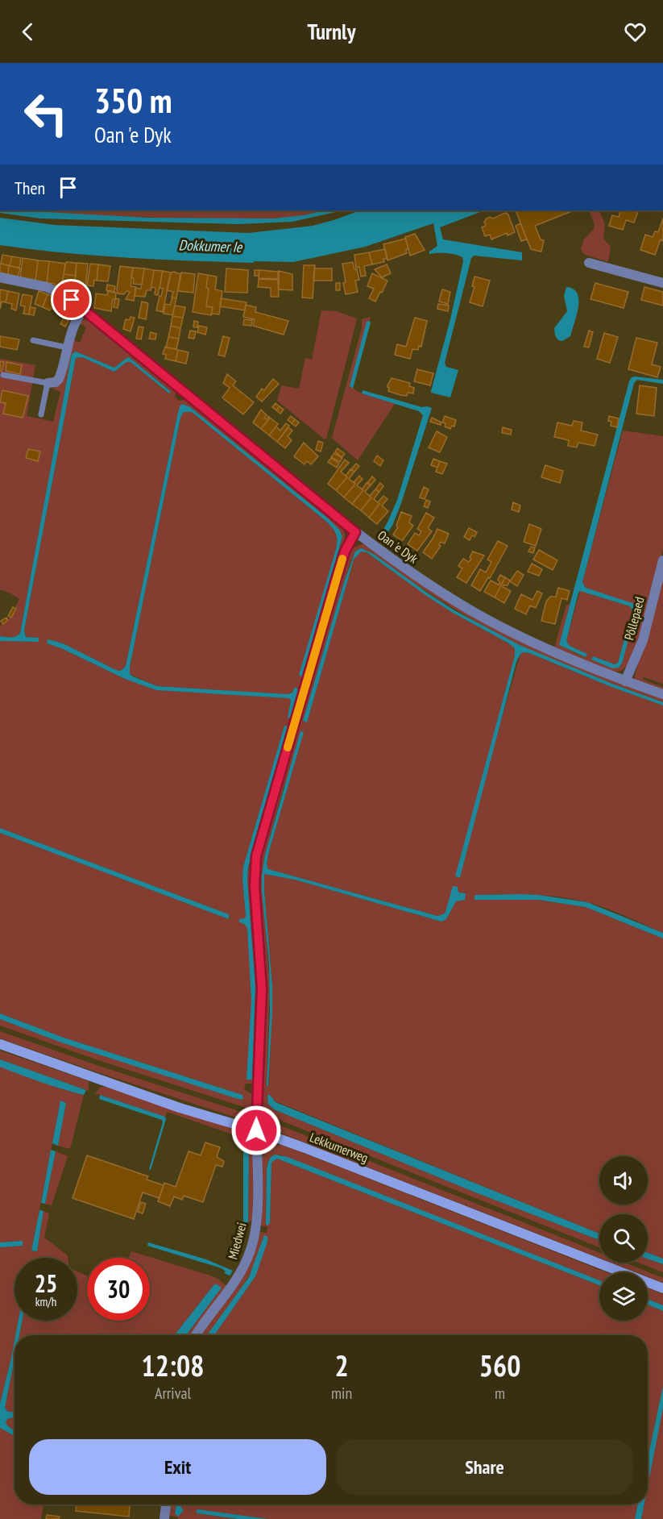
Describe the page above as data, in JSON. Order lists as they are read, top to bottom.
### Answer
{
  "streets": {
    "main road": ["Lekkumerweg"],
    "street": ["Oan 'e Dyk", "Pôllepaed", "Miedwei"]
  },
  "crossings": [
    ["Oan 'e Dyk", "Pôllepaed"],
    ["Oan 'e Dyk", "Miedwei"],
    ["Lekkumerweg", "Miedwei"]
  ],
  "water": ["Dokkumer Ie"],
  "page": {
    "header": "Turnly",
    "turn": ["350 m", "Oan 'e Dyk"],
    "then": "Then",
    "speed": "25 km/h",
    "limit": "30",
    "eta": [
      "12:08",
      "Arrival",
      "2",
      "min",
      "560",
      "m"
    ],
    "buttons": ["Exit", "Share"]
  }
}
